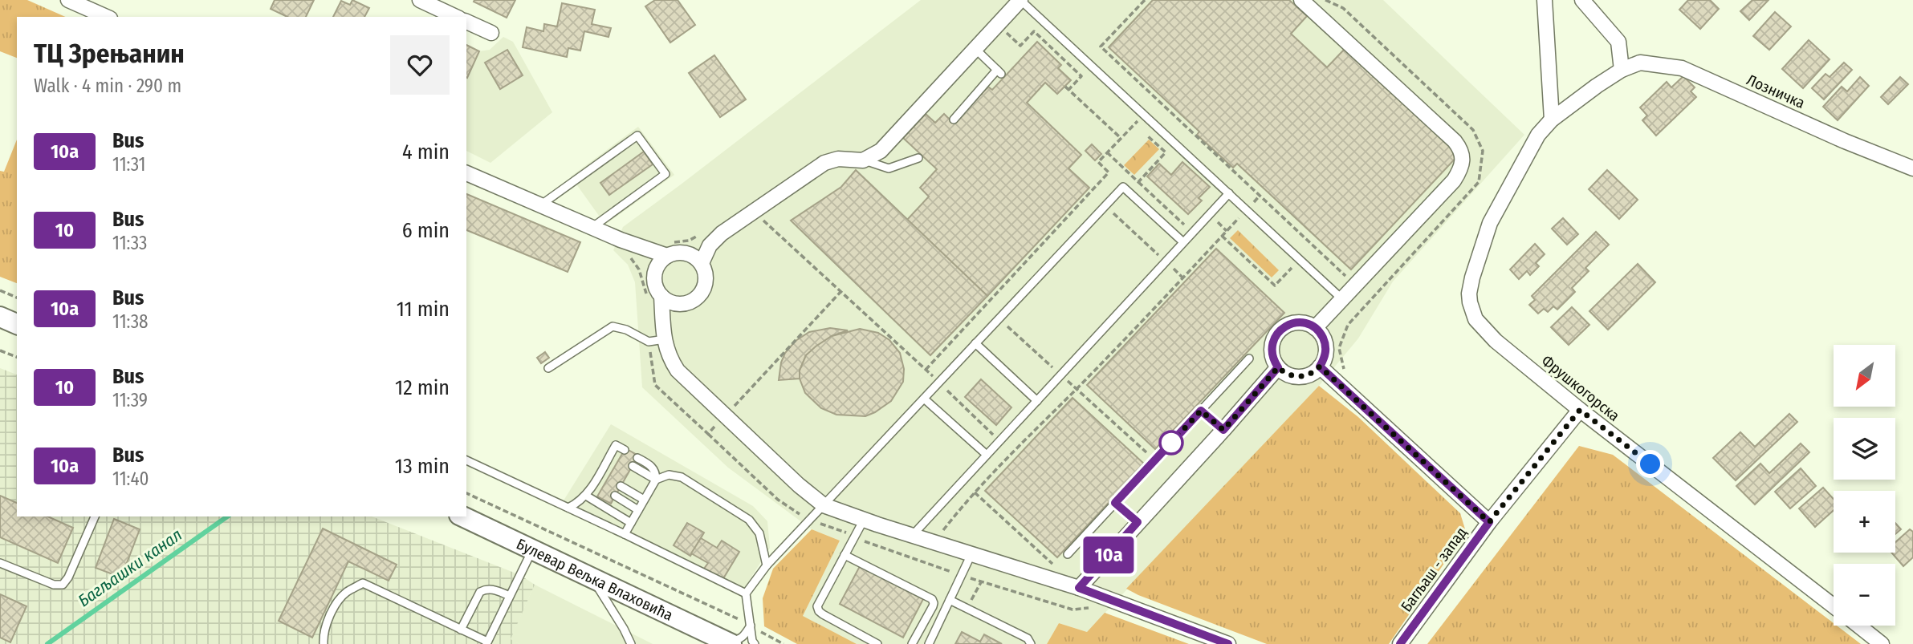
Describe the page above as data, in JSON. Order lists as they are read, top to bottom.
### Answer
{
  "streets": {
    "main road": ["Булевар Вељка Влаховића"],
    "street": ["Лозничка", "Фрушкогорска", "Багљаш - запад"]
  },
  "crossings": [
    ["Лозничка", "Фрушкогорска"],
    ["Фрушкогорска", "Багљаш - запад"]
  ],
  "water": ["Багљашки канал"],
  "lines": ["bus line 10а"],
  "north": "bottom left",
  "page": {
    "on_map": "10а",
    "heading": ["ТЦ Зрењанин", "Walk · 4 min · 290 m"],
    "list": [
      {
        "mark": "10а",
        "name": "Bus",
        "note": "11:31",
        "value": "4 min"
      },
      {
        "mark": "10",
        "name": "Bus",
        "note": "11:33",
        "value": "6 min"
      },
      {
        "mark": "10а",
        "name": "Bus",
        "note": "11:38",
        "value": "11 min"
      },
      {
        "mark": "10",
        "name": "Bus",
        "note": "11:39",
        "value": "12 min"
      },
      {
        "mark": "10а",
        "name": "Bus",
        "note": "11:40",
        "value": "13 min"
      }
    ],
    "map_buttons": ["+", "−"]
  }
}
